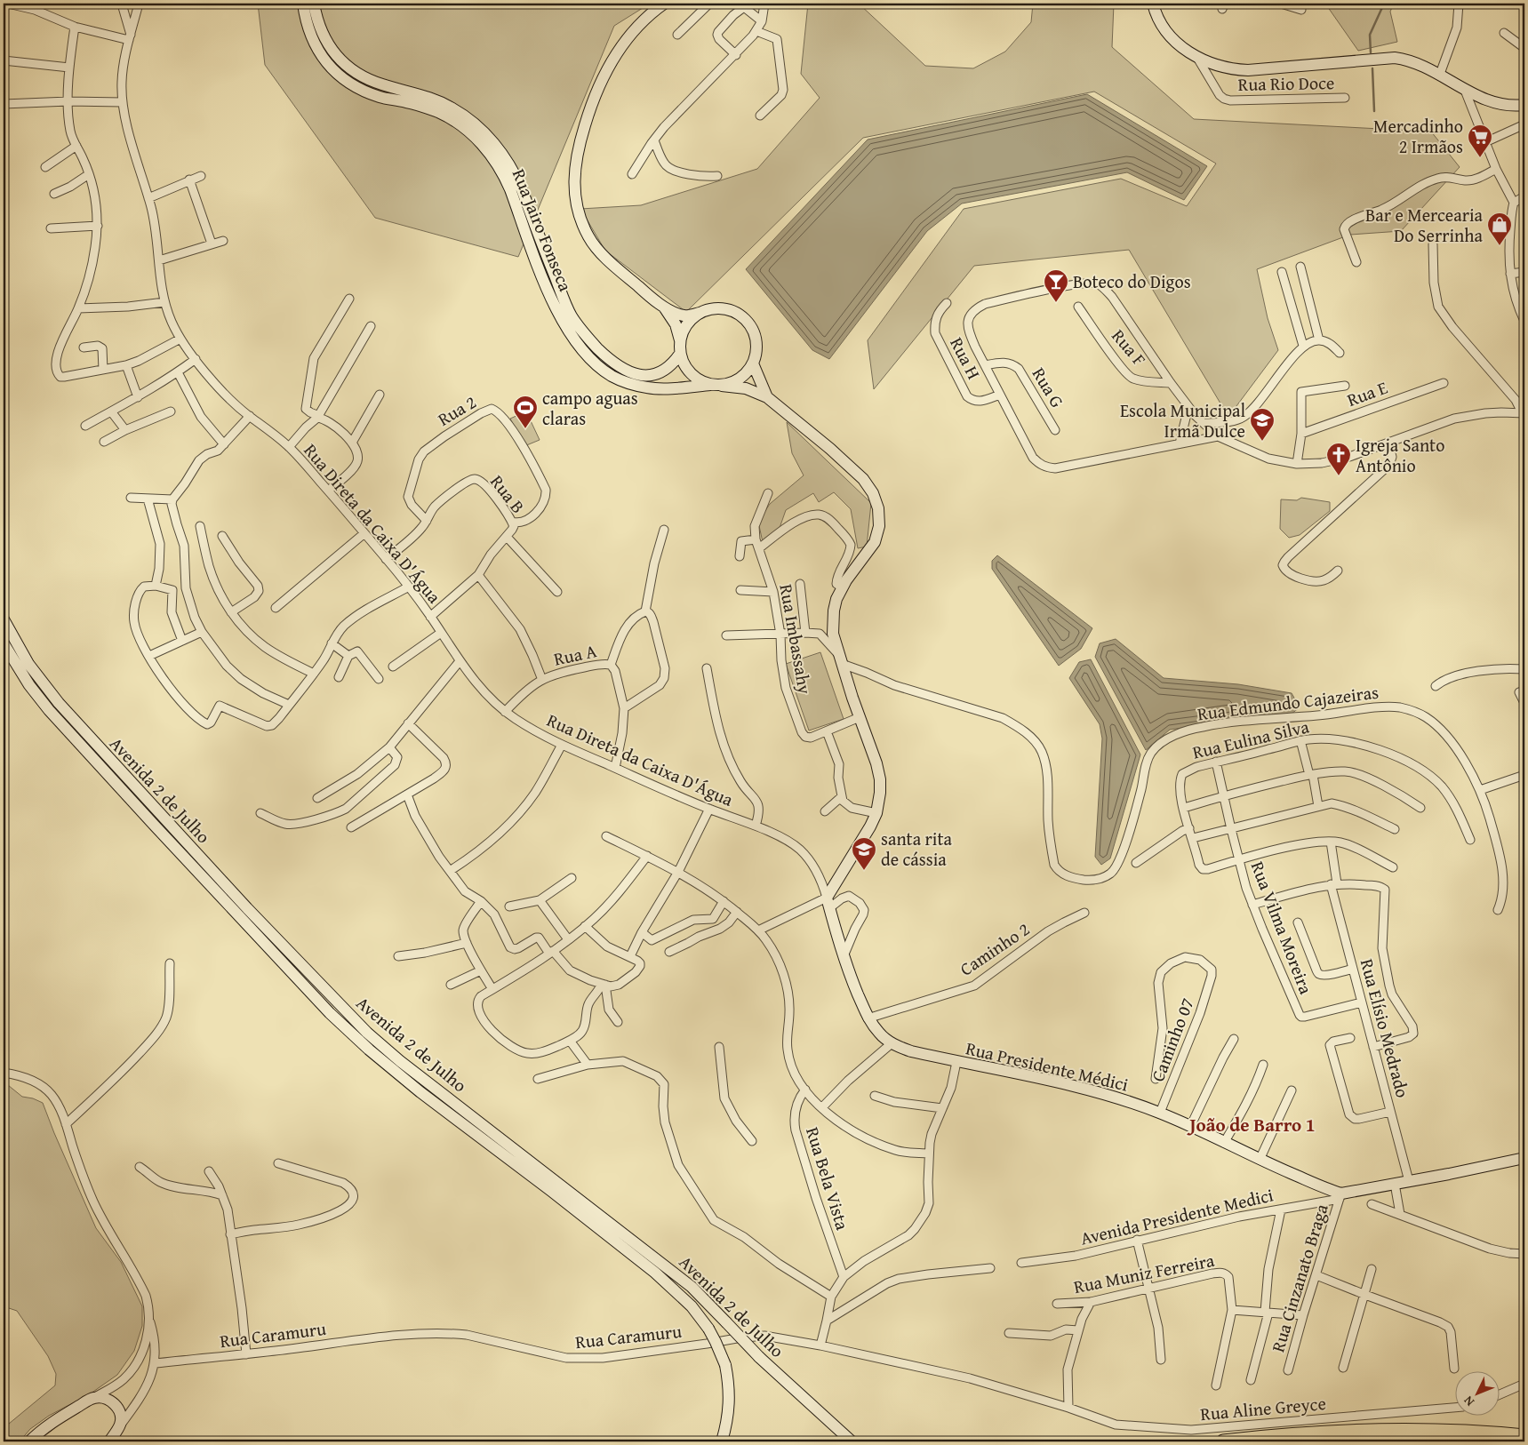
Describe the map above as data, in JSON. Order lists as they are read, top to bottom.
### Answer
{
  "streets": {
    "main road": ["Rua Jairo Fonseca", "Avenida 2 de Julho", "Rua Presidente Médici"],
    "street": [
      "Rua Rio Doce",
      "Rua F",
      "Rua H",
      "Rua G",
      "Rua E",
      "Rua 2",
      "Rua B",
      "Rua Direta da Caixa D'Água",
      "Rua Imbassahy",
      "Rua A",
      "Rua Edmundo Cajazeiras",
      "Rua Eulina Silva",
      "Rua Vilma Moreira",
      "Caminho 2",
      "Rua Elísio Medrado",
      "Caminho 07",
      "Rua Bela Vista",
      "Avenida Presidente Medici",
      "Rua Muniz Ferreira",
      "Rua Cinzanato Braga",
      "Rua Caramuru",
      "Rua Aline Greyce"
    ]
  },
  "crossings": [
    ["Rua 2", "Rua B"],
    ["Rua B", "Rua Direta da Caixa D'Água"],
    ["Rua Direta da Caixa D'Água", "Rua A"],
    ["Rua Direta da Caixa D'Água", "Rua Presidente Médici"],
    ["Rua Eulina Silva", "Rua Vilma Moreira"],
    ["Rua Vilma Moreira", "Rua Elísio Medrado"],
    ["Caminho 2", "Rua Presidente Médici"],
    ["Caminho 07", "Rua Presidente Médici"],
    ["Rua Presidente Médici", "Avenida Presidente Medici"],
    ["Rua Presidente Médici", "Rua Cinzanato Braga"],
    ["Avenida Presidente Medici", "Rua Cinzanato Braga"],
    ["Rua Caramuru", "Rua Aline Greyce"]
  ],
  "districts": ["João de Barro 1"],
  "places": {
    "supermarket": ["Mercadinho 2 Irmãos"],
    "shop": ["Bar e Mercearia Do Serrinha"],
    "bar": ["Boteco do Digos"],
    "sports": ["campo aguas claras"],
    "school or university": ["Escola Municipal Irmã Dulce", "santa rita de cássia"],
    "church": ["Igreja Santo Antônio"]
  },
  "north": "bottom left"
}
